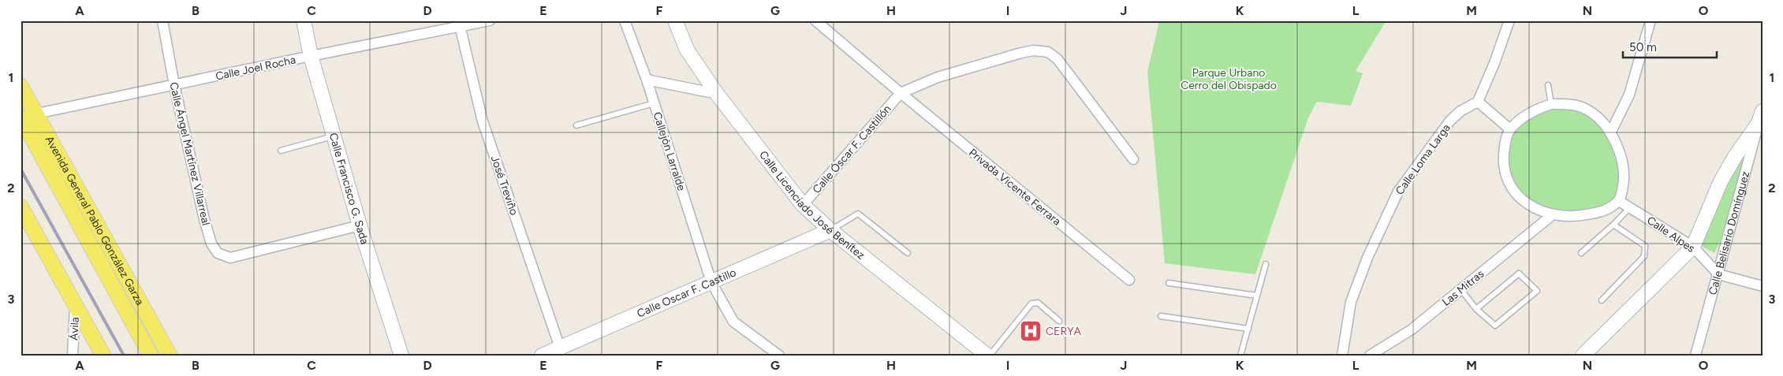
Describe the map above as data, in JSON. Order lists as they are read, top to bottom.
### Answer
{
  "streets": {
    "main road": ["Avenida General Pablo González Garza"],
    "street": [
      "Calle Joel Rocha",
      "Calle Óscar F. Castillón",
      "Callejón Larralde",
      "Calle Ángel Martínez Villarreal",
      "Calle Loma Larga",
      "José Treviño",
      "Privada Vicente Ferrara",
      "Calle Francisco G. Sada",
      "Calle Licenciado José Benítez",
      "Calle Belisario Domínguez",
      "Calle Alpes",
      "Las Mitras",
      "Calle Oscar F. Castillo",
      "Ávila"
    ]
  },
  "crossings": [
    ["Calle Joel Rocha", "Calle Ángel Martínez Villarreal"],
    ["Calle Joel Rocha", "José Treviño"],
    ["Calle Joel Rocha", "Calle Francisco G. Sada"],
    ["Calle Joel Rocha", "Avenida General Pablo González Garza"],
    ["Calle Óscar F. Castillón", "Privada Vicente Ferrara"],
    ["Calle Óscar F. Castillón", "Calle Licenciado José Benítez"],
    ["Callejón Larralde", "Calle Oscar F. Castillo"],
    ["Calle Ángel Martínez Villarreal", "Calle Francisco G. Sada"],
    ["José Treviño", "Calle Oscar F. Castillo"],
    ["Calle Licenciado José Benítez", "Calle Oscar F. Castillo"],
    ["Calle Belisario Domínguez", "Calle Alpes"],
    ["Calle Alpes", "Las Mitras"]
  ],
  "parks": ["Parque Urbano Cerro del Obispado"],
  "places": {
    "hospital": ["CERYA"]
  },
  "scale_bar": "50 m",
  "grid": {
    "columns": [
      "A",
      "B",
      "C",
      "D",
      "E",
      "F",
      "G",
      "H",
      "I",
      "J",
      "K",
      "L",
      "M",
      "N",
      "O"
    ],
    "rows": ["1", "2", "3"]
  }
}
